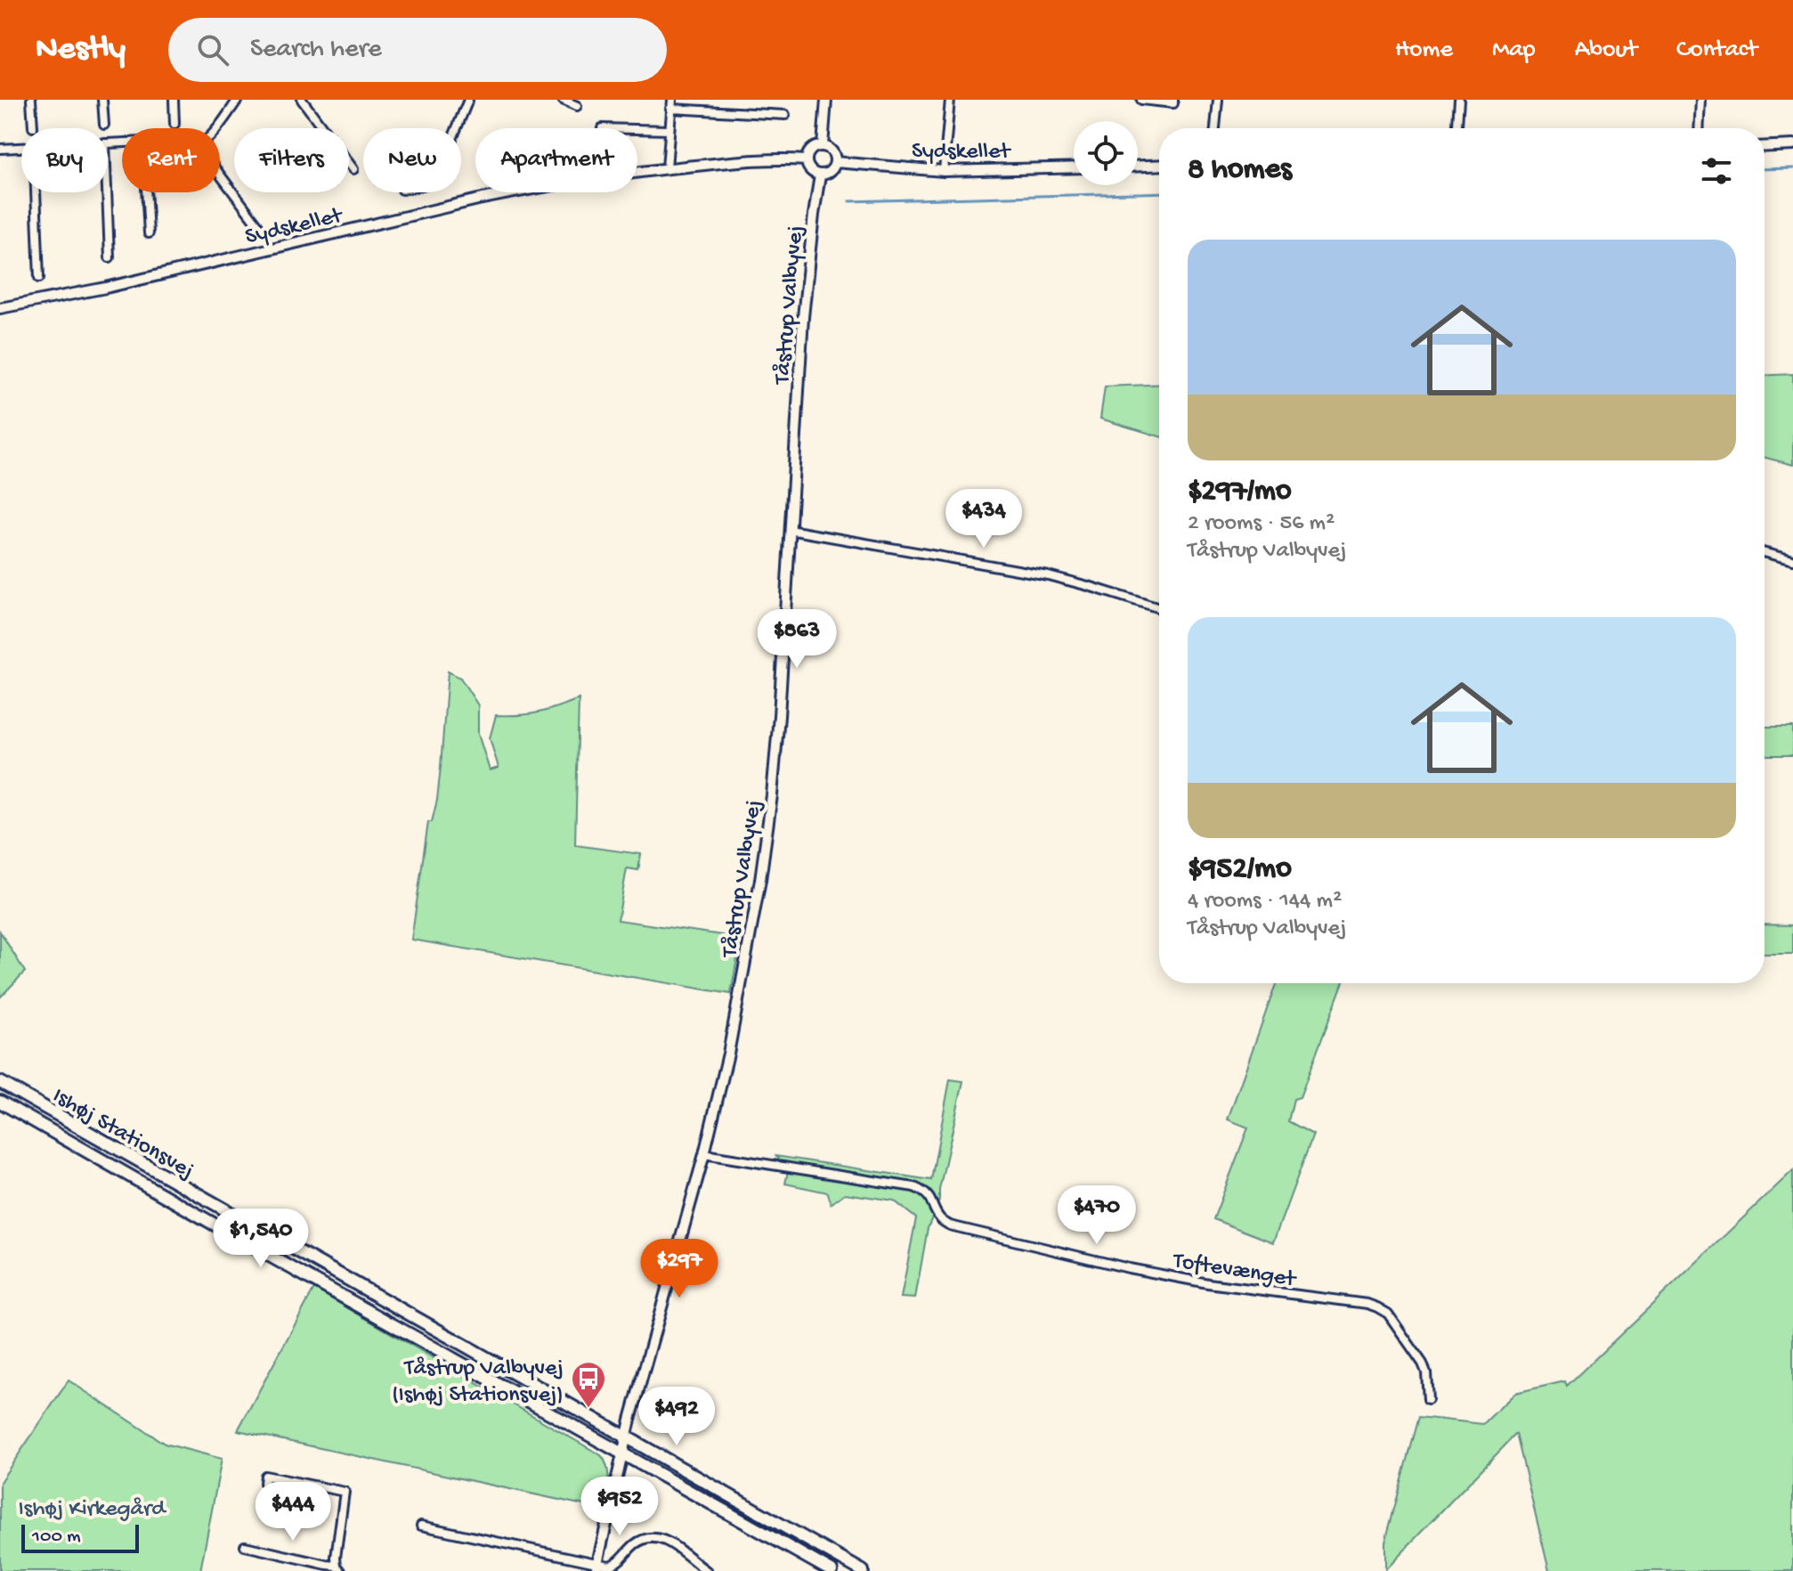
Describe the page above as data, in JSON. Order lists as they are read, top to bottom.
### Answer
{
  "streets": {
    "main road": ["Ishøj Stationsvej"],
    "street": ["Sydskellet", "Tåstrup Valbyvej", "Toftevænget"]
  },
  "crossings": [
    ["Sydskellet", "Tåstrup Valbyvej"],
    ["Tåstrup Valbyvej", "Ishøj Stationsvej"],
    ["Tåstrup Valbyvej", "Toftevænget"]
  ],
  "parks": ["Ishøj Kirkegård"],
  "places": {
    "bus stop": ["Tåstrup Valbyvej (Ishøj Stationsvej)"]
  },
  "scale_bar": "100 m",
  "page": {
    "header": "Nestly",
    "search": "Search here",
    "nav": [
      "Home",
      "Map",
      "About",
      "Contact"
    ],
    "chip": [
      "Buy",
      "Rent",
      "Filters",
      "New",
      "Apartment"
    ],
    "heading": "8 homes",
    "list": [
      {
        "name": "$297/mo",
        "note": "2 rooms · 56 m² · Tåstrup Valbyvej"
      },
      {
        "name": "$952/mo",
        "note": "4 rooms · 144 m² · Tåstrup Valbyvej"
      }
    ],
    "price": [
      "$434",
      "$863",
      "$470",
      "$1,540",
      "$297",
      "$492",
      "$952",
      "$444"
    ],
    "scale": "100 m"
  }
}
